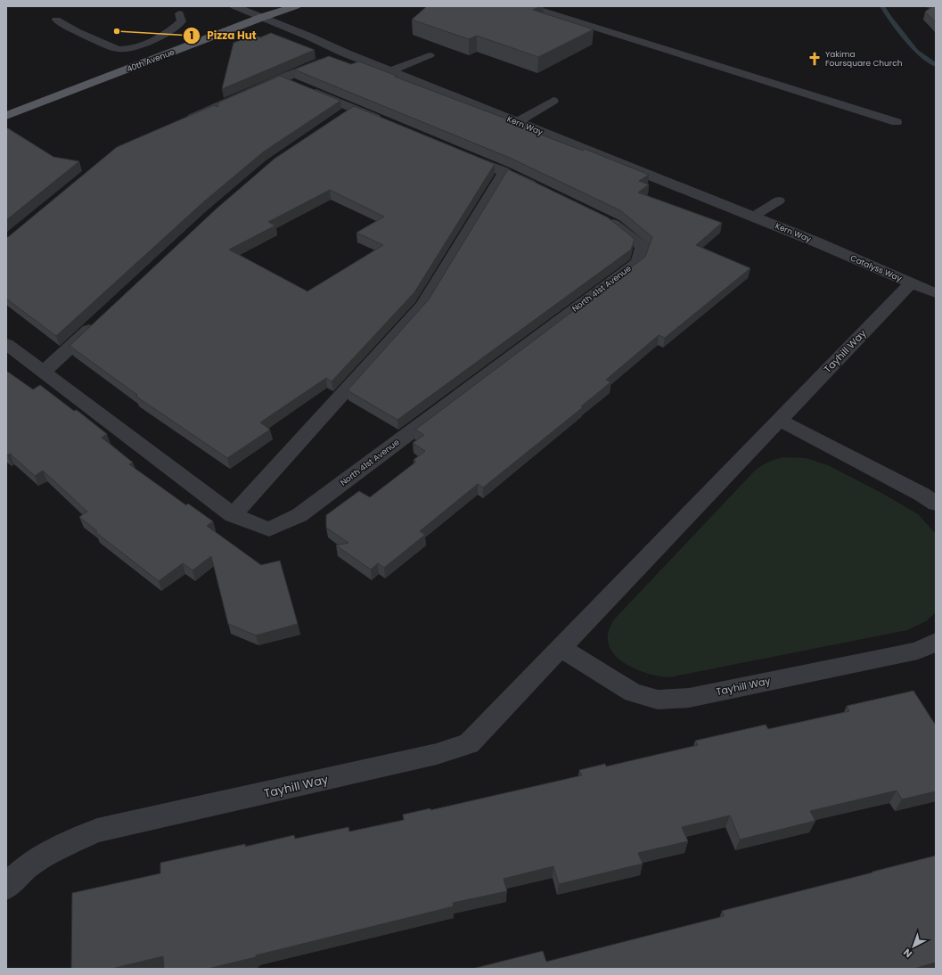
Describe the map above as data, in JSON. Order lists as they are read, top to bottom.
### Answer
{
  "streets": {
    "main road": ["40th Avenue"],
    "street": [
      "Kern Way",
      "Catalyss Way",
      "North 41st Avenue",
      "Tayhill Way"
    ]
  },
  "crossings": [
    ["40th Avenue", "Kern Way"],
    ["Kern Way", "Catalyss Way"],
    ["Catalyss Way", "Tayhill Way"]
  ],
  "places": {
    "other": ["Pizza Hut"],
    "church": ["Yakima Foursquare Church"]
  },
  "north": "bottom left"
}
